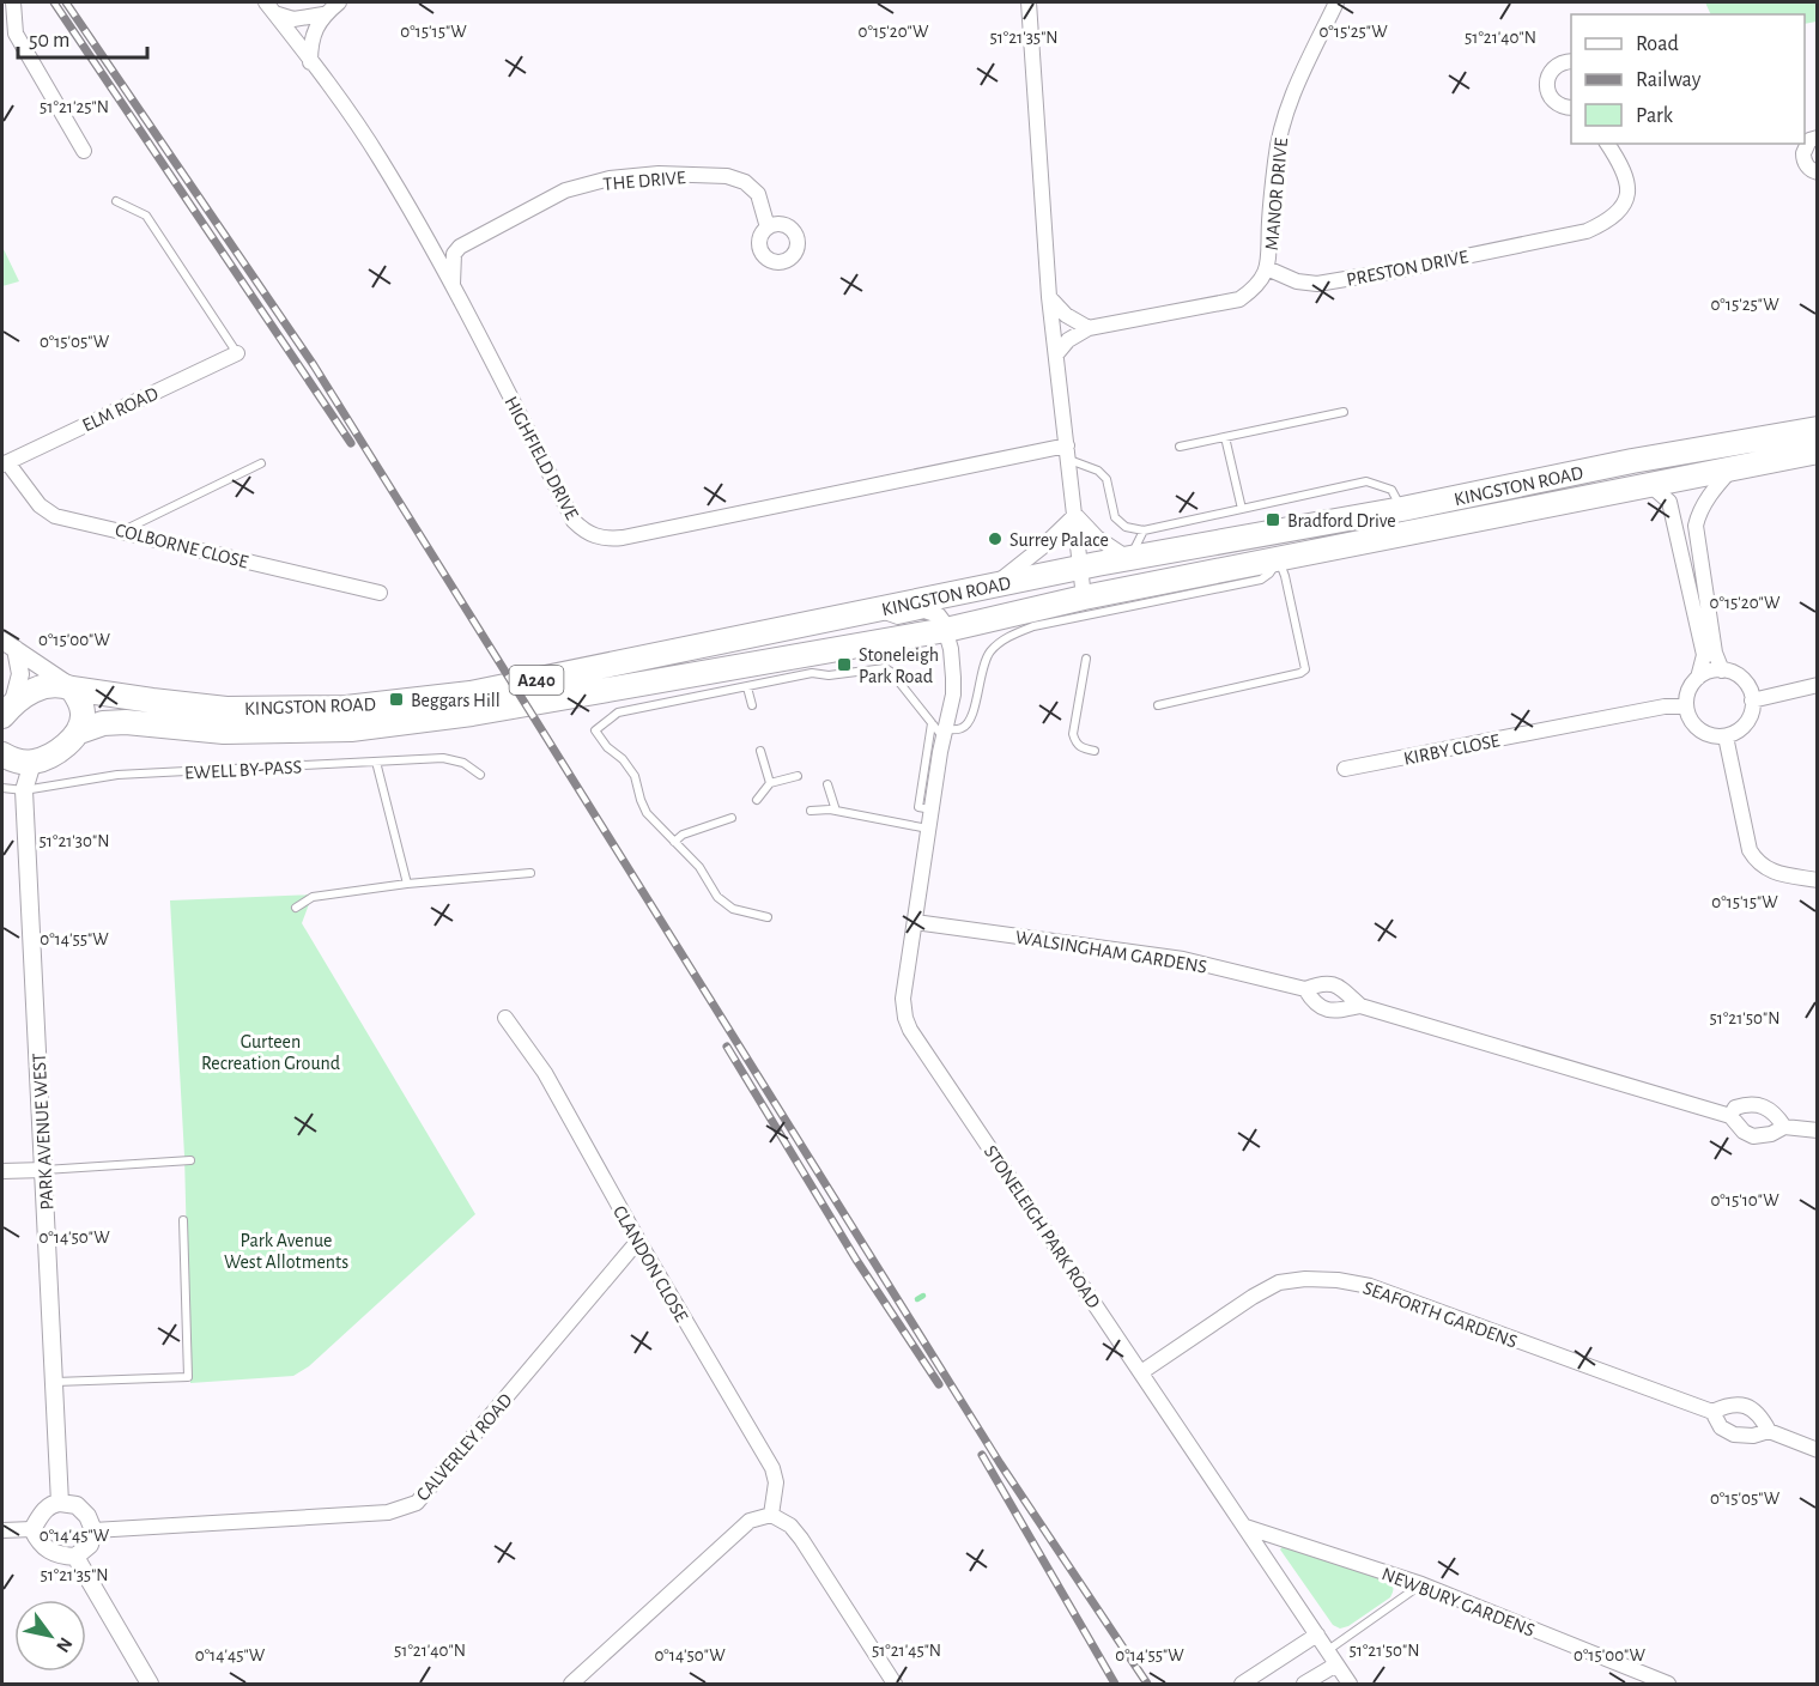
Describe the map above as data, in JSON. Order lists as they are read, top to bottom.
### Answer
{
  "streets": {
    "highway": ["KINGSTON ROAD", "A240"],
    "street": [
      "THE DRIVE",
      "MANOR DRIVE",
      "PRESTON DRIVE",
      "ELM ROAD",
      "HIGHFIELD DRIVE",
      "COLBORNE CLOSE",
      "KIRBY CLOSE",
      "WALSINGHAM GARDENS",
      "PARK AVENUE WEST",
      "STONELEIGH PARK ROAD",
      "CLANDON CLOSE",
      "SEAFORTH GARDENS",
      "CALVERLEY ROAD",
      "NEWBURY GARDENS"
    ],
    "lane": ["EWELL BY-PASS"]
  },
  "crossings": [
    ["MANOR DRIVE", "PRESTON DRIVE"],
    ["ELM ROAD", "COLBORNE CLOSE"],
    ["KINGSTON ROAD", "STONELEIGH PARK ROAD"],
    ["EWELL BY-PASS", "PARK AVENUE WEST"],
    ["WALSINGHAM GARDENS", "STONELEIGH PARK ROAD"],
    ["PARK AVENUE WEST", "CALVERLEY ROAD"],
    ["STONELEIGH PARK ROAD", "SEAFORTH GARDENS"],
    ["STONELEIGH PARK ROAD", "NEWBURY GARDENS"],
    ["CLANDON CLOSE", "CALVERLEY ROAD"]
  ],
  "parks": ["Gurteen Recreation Ground", "Park Avenue West Allotments"],
  "places": {
    "transit": ["Bradford Drive", "Stoneleigh Park Road", "Beggars Hill"],
    "other": ["Surrey Palace"]
  },
  "legend": ["Road", "Railway", "Park"],
  "scale_bar": "50 m",
  "north": "bottom right",
  "coordinates": [
    "0°15'15\"W",
    "0°15'25\"W",
    "0°15'20\"W",
    "51°21'40\"N",
    "51°21'35\"N",
    "51°21'25\"N",
    "0°15'05\"W",
    "0°15'00\"W",
    "51°21'30\"N",
    "0°14'55\"W",
    "51°21'50\"N",
    "0°15'10\"W",
    "0°14'50\"W",
    "0°14'45\"W",
    "51°21'45\"N"
  ]
}
